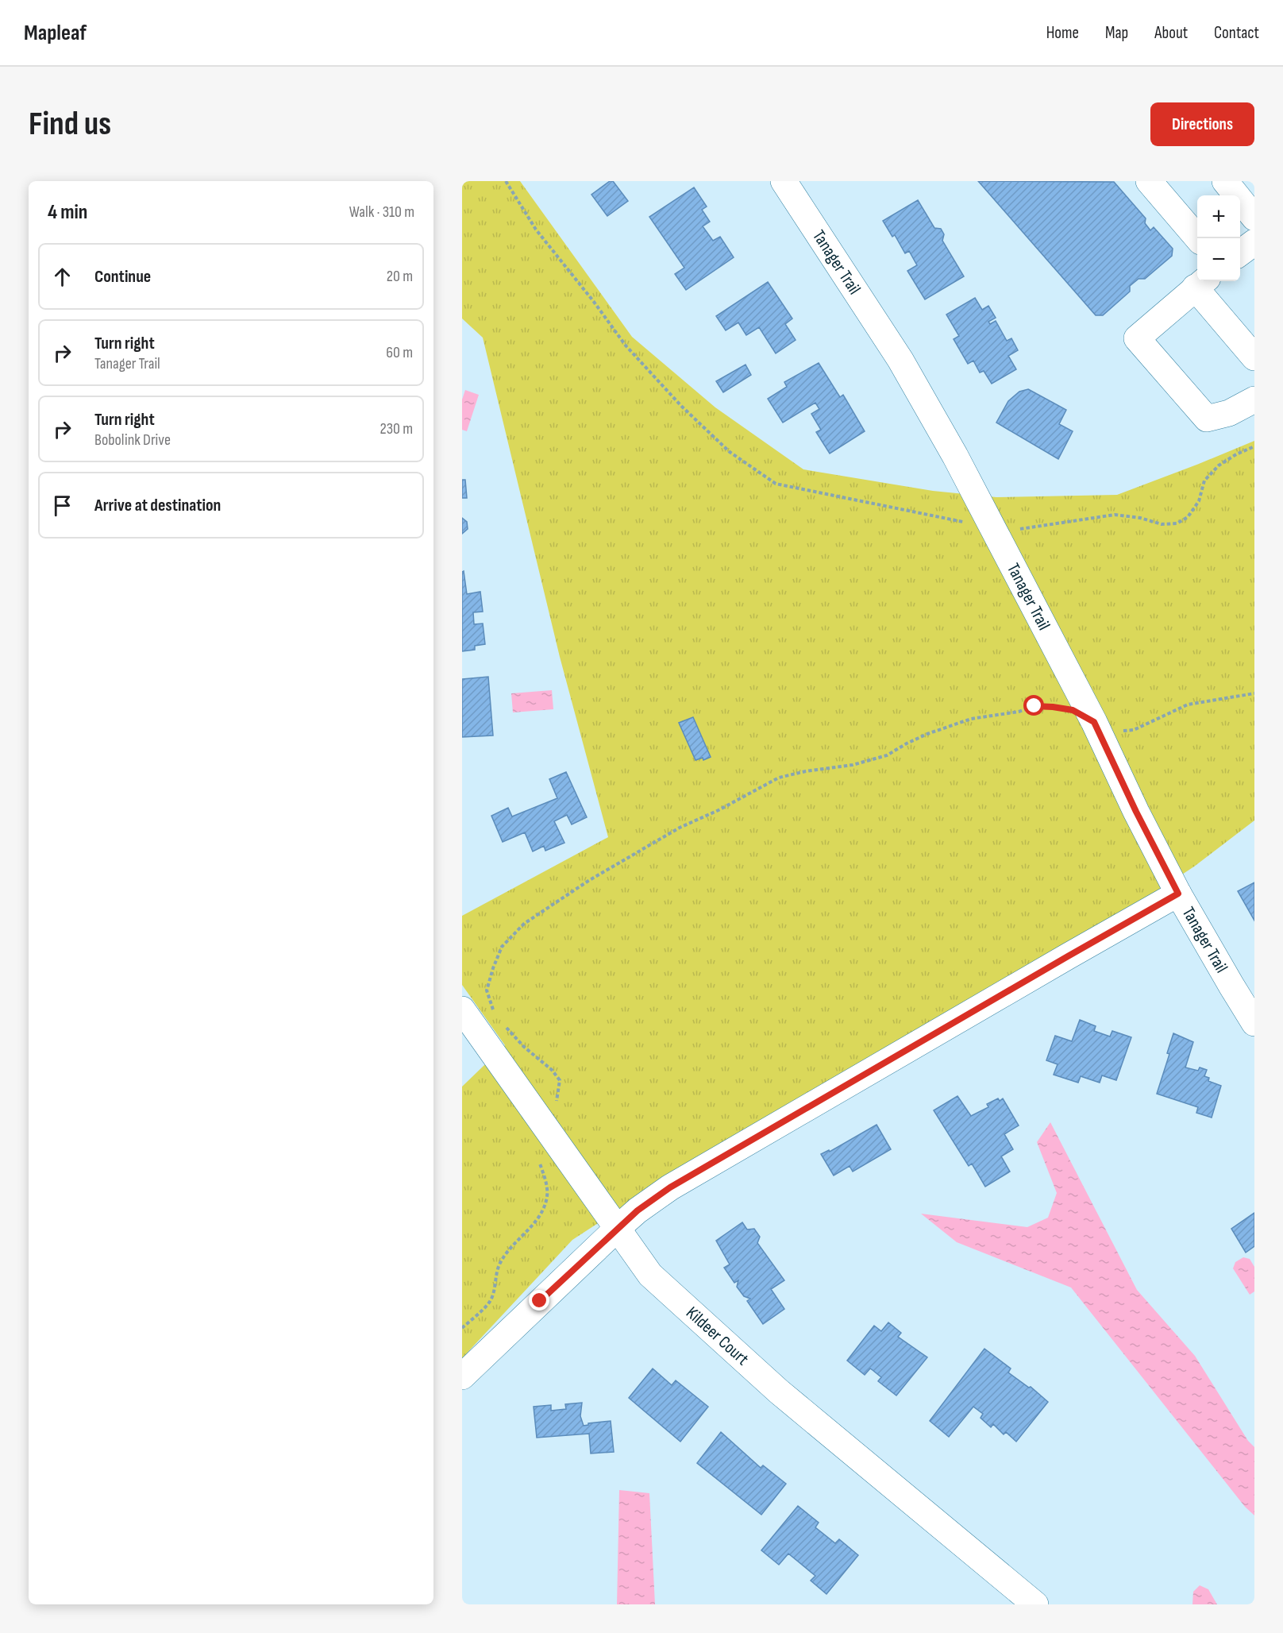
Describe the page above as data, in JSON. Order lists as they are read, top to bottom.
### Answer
{
  "streets": {
    "street": ["Tanager Trail", "Kildeer Court"]
  },
  "page": {
    "header": "Mapleaf",
    "nav": [
      "Home",
      "Map",
      "About",
      "Contact"
    ],
    "buttons": "Directions",
    "title": "Find us",
    "heading": ["4 min", "Walk · 310 m"],
    "map_buttons": ["+", "−"],
    "list": [
      ["Continue", "20 m"],
      ["Turn right", "Tanager Trail", "60 m"],
      ["Turn right", "Bobolink Drive", "230 m"],
      "Arrive at destination"
    ]
  }
}
